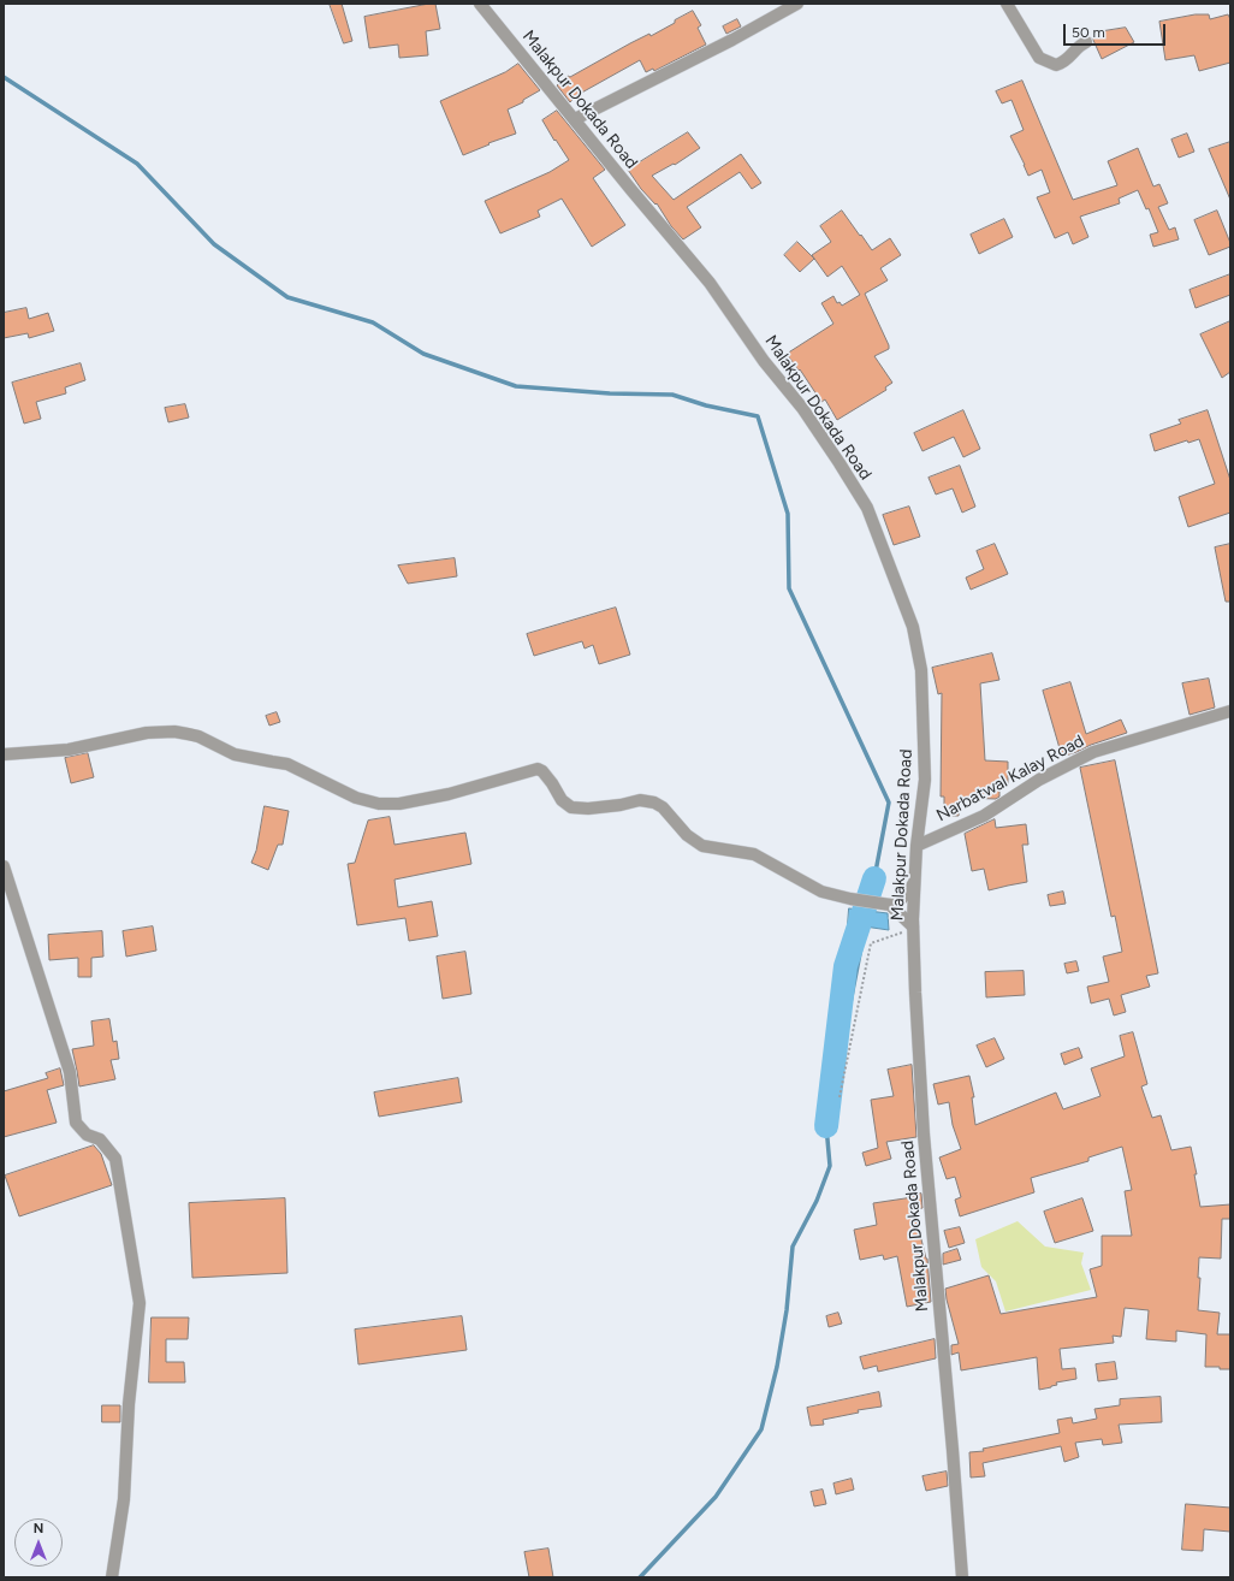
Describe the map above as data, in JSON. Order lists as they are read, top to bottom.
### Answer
{
  "streets": {
    "street": ["Malakpur Dokada Road", "Narbatwal Kalay Road"]
  },
  "crossings": [
    ["Malakpur Dokada Road", "Narbatwal Kalay Road"]
  ],
  "scale_bar": "50 m",
  "north": "top"
}
